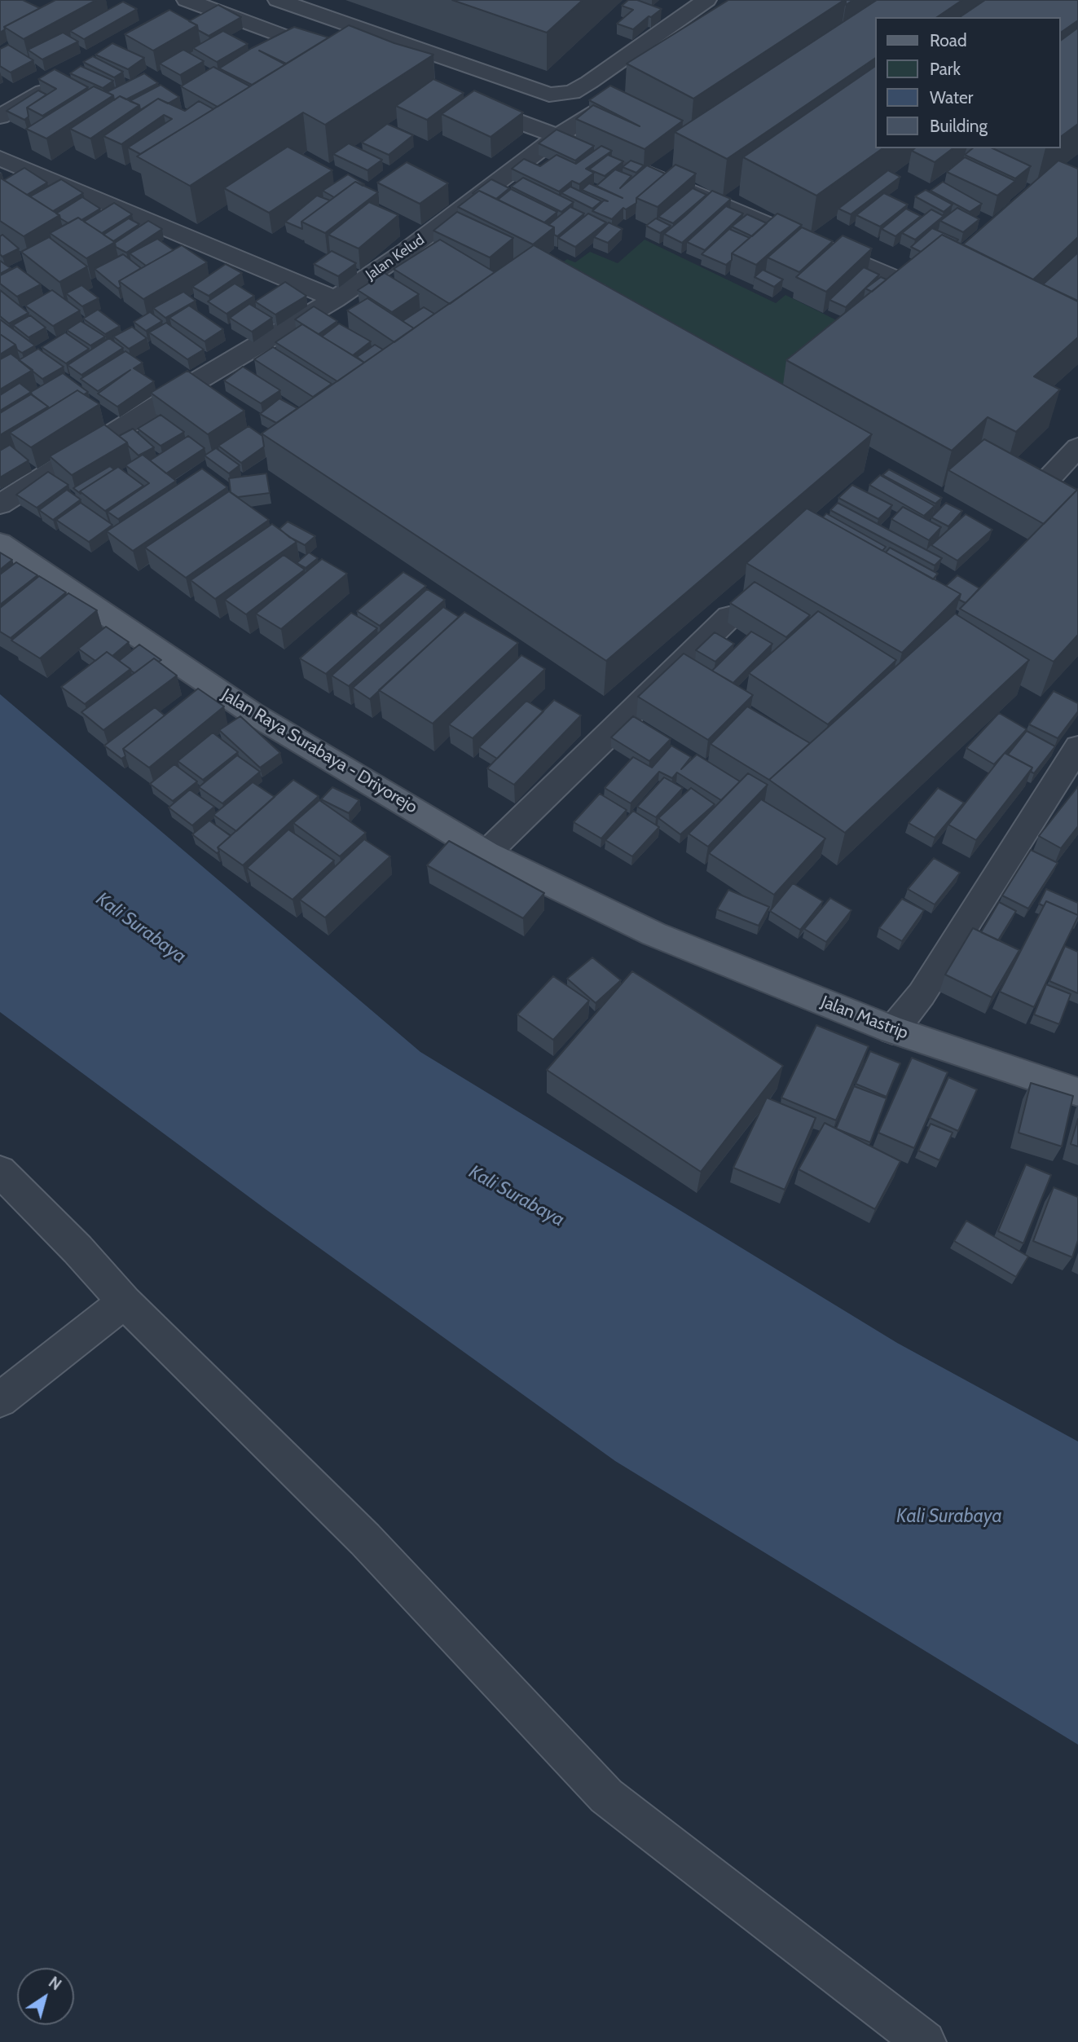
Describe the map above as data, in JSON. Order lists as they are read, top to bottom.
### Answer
{
  "streets": {
    "main road": ["Jalan Raya Surabaya - Driyorejo", "Jalan Mastrip"],
    "street": ["Jalan Kelud"]
  },
  "crossings": [
    ["Jalan Raya Surabaya - Driyorejo", "Jalan Mastrip"]
  ],
  "water": ["Kali Surabaya"],
  "legend": [
    "Road",
    "Park",
    "Water",
    "Building"
  ],
  "north": "top right"
}
